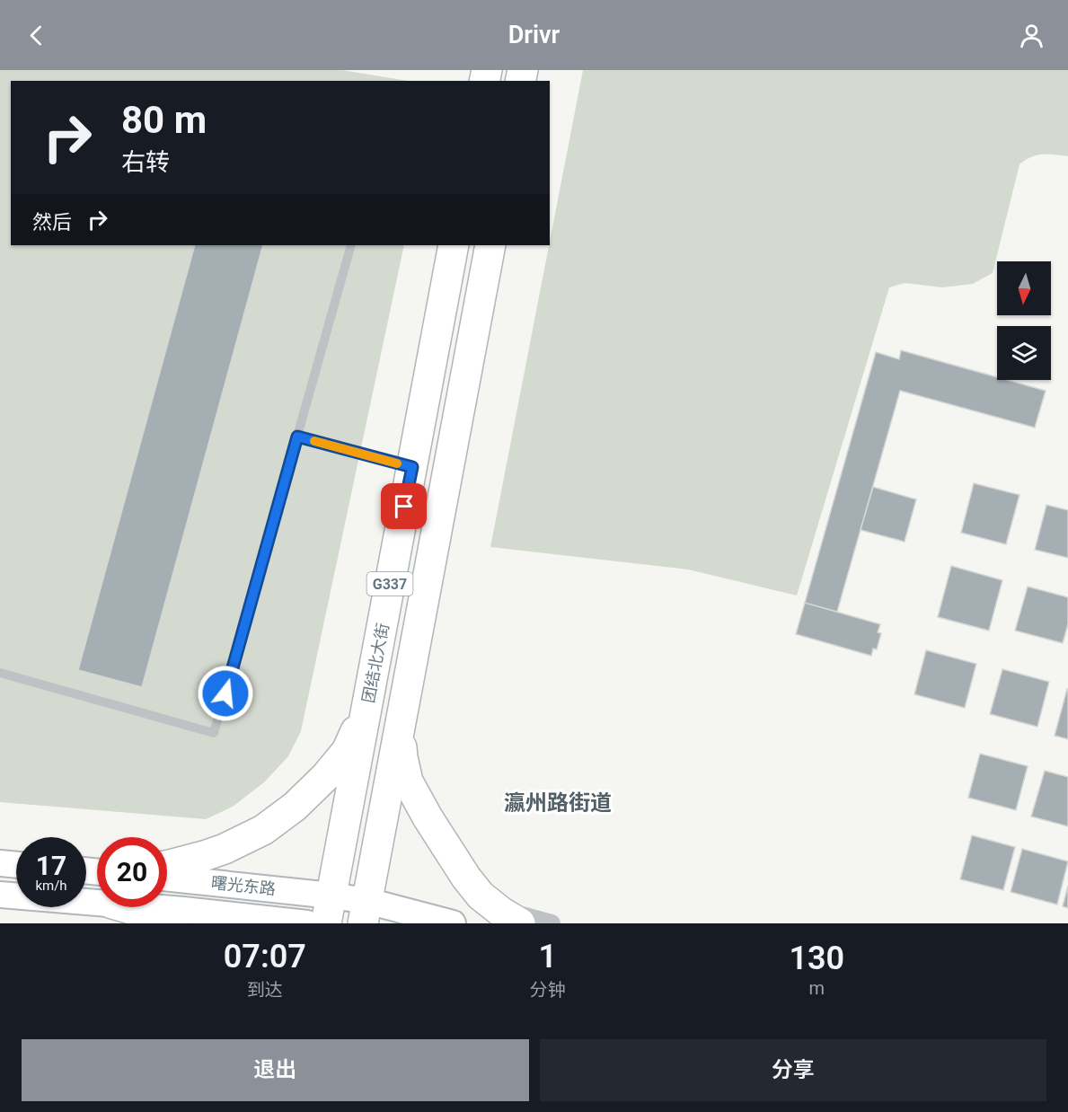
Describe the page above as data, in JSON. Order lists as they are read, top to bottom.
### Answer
{
  "streets": {
    "highway": ["G337", "团结北大街"],
    "main road": ["曙光东路"]
  },
  "crossings": [
    ["G337", "曙光东路"],
    ["团结北大街", "曙光东路"]
  ],
  "districts": ["瀛州路街道"],
  "north": "bottom",
  "page": {
    "header": "Drivr",
    "turn": ["80 m", "右转"],
    "then": "然后",
    "speed": "17 km/h",
    "limit": "20",
    "eta": [
      "07:07",
      "到达",
      "1",
      "分钟",
      "130",
      "m"
    ],
    "buttons": ["退出", "分享"]
  }
}
